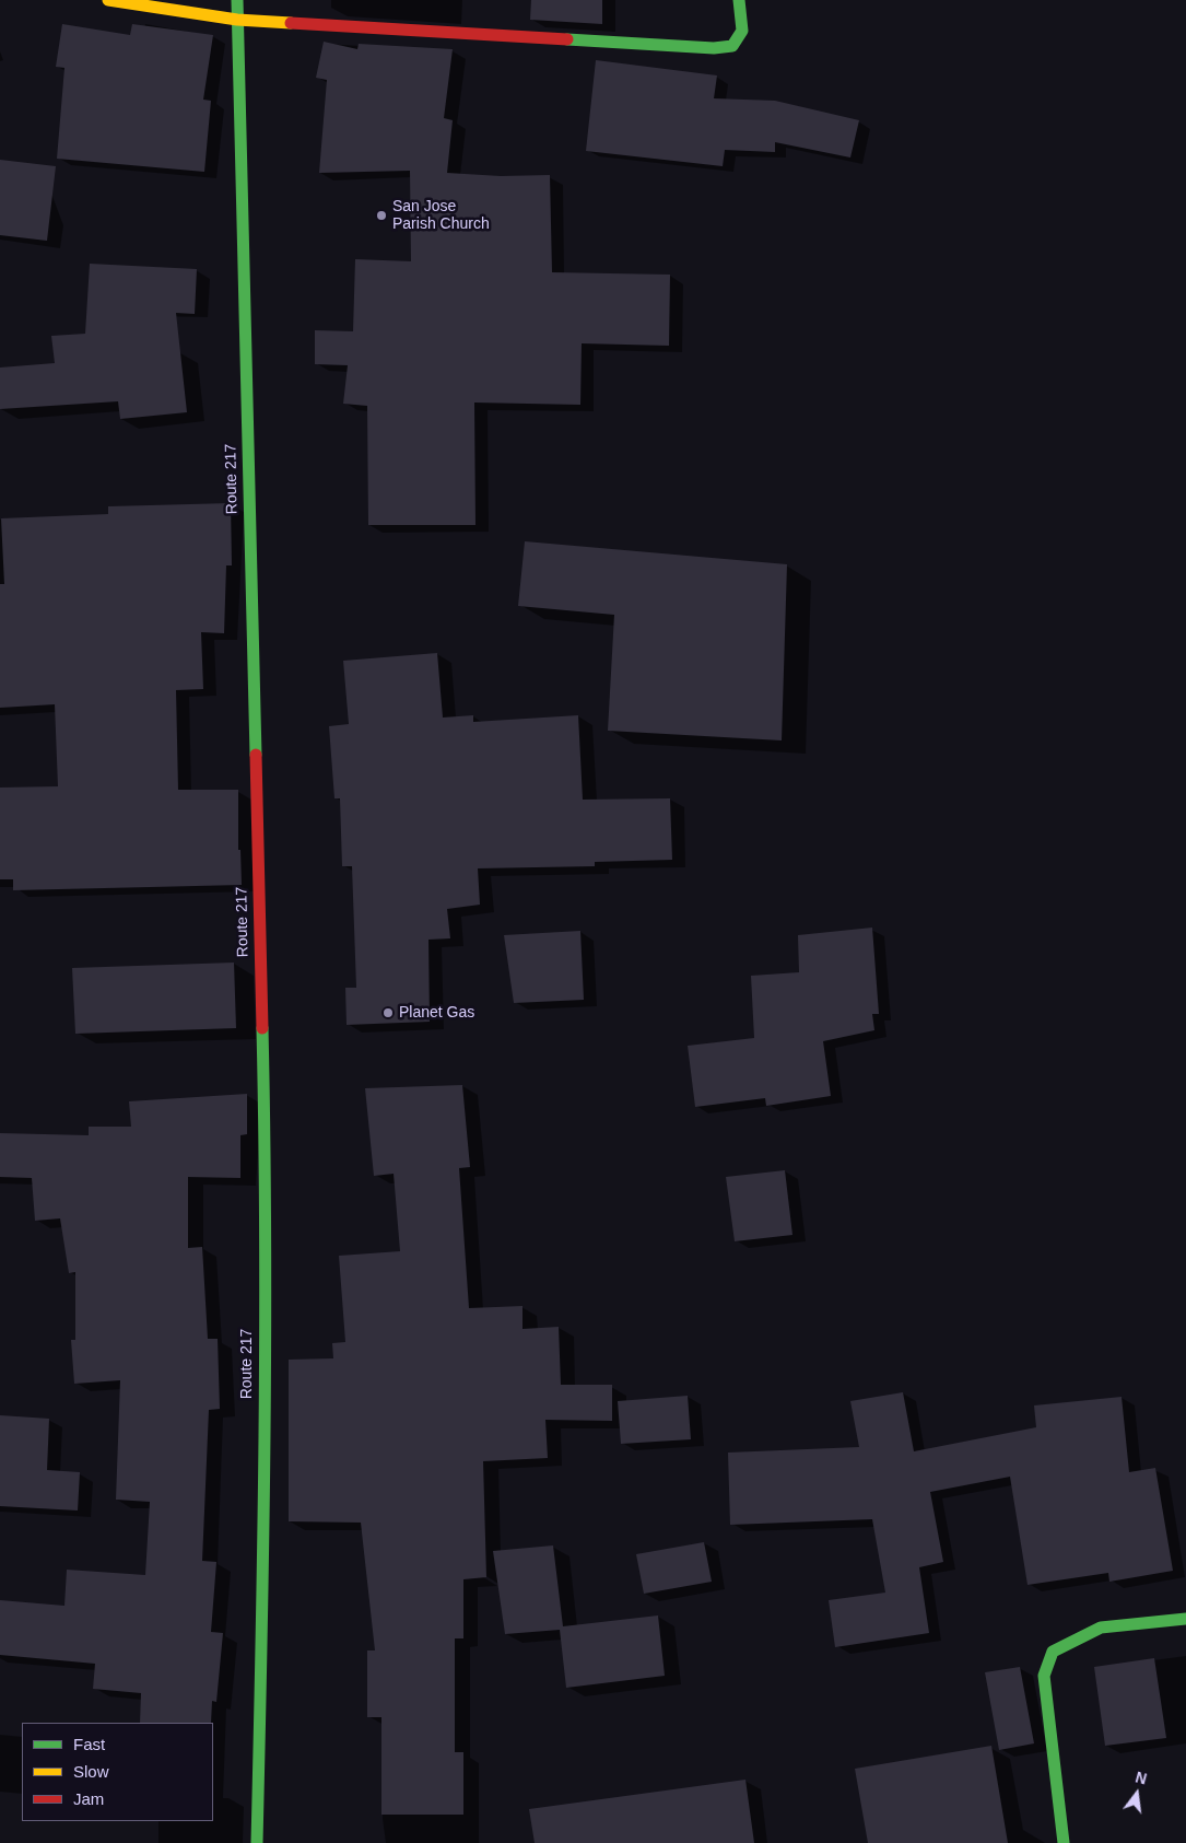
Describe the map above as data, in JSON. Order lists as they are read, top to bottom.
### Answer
{
  "streets": {
    "main road": ["Route 217"]
  },
  "places": ["San Jose Parish Church", "Planet Gas"],
  "legend": ["Fast", "Slow", "Jam"],
  "north": "top"
}
